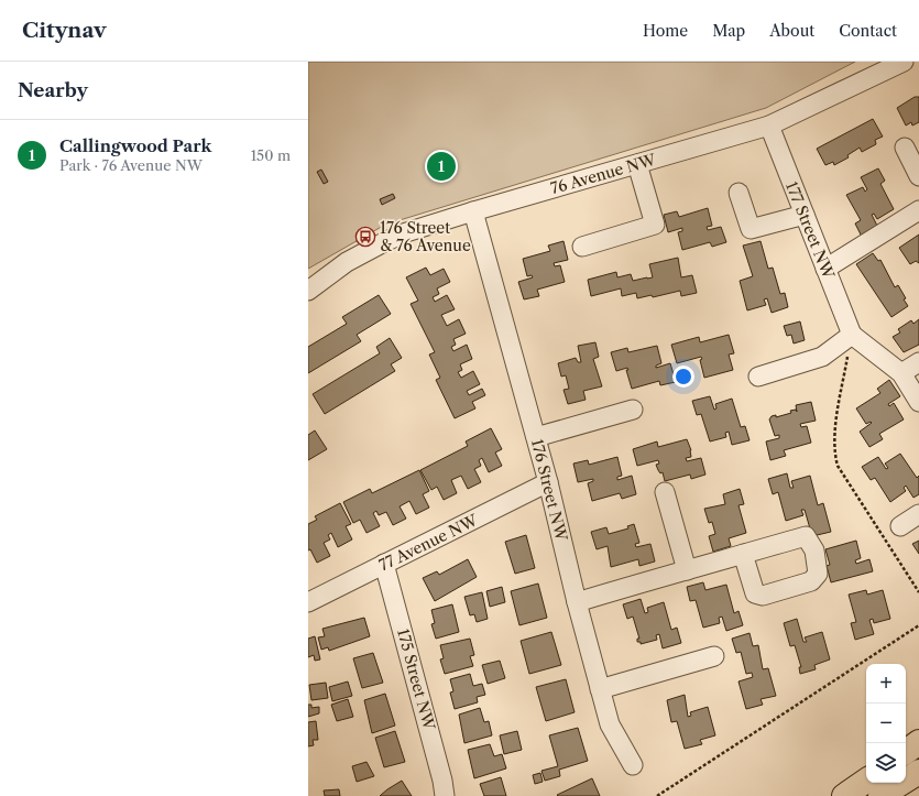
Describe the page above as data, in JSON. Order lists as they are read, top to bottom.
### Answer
{
  "streets": {
    "street": [
      "76 Avenue NW",
      "177 Street NW",
      "176 Street NW",
      "77 Avenue NW",
      "175 Street NW"
    ]
  },
  "crossings": [
    ["76 Avenue NW", "177 Street NW"],
    ["76 Avenue NW", "176 Street NW"],
    ["176 Street NW", "77 Avenue NW"],
    ["77 Avenue NW", "175 Street NW"]
  ],
  "places": {
    "bus stop": ["176 Street & 76 Avenue"]
  },
  "page": {
    "header": "Citynav",
    "nav": [
      "Home",
      "Map",
      "About",
      "Contact"
    ],
    "heading": "Nearby",
    "list": [
      {
        "mark": "1",
        "name": "Callingwood Park",
        "note": "Park · 76 Avenue NW",
        "value": "150 m"
      }
    ],
    "pins": "1",
    "map_buttons": ["+", "−"]
  }
}
